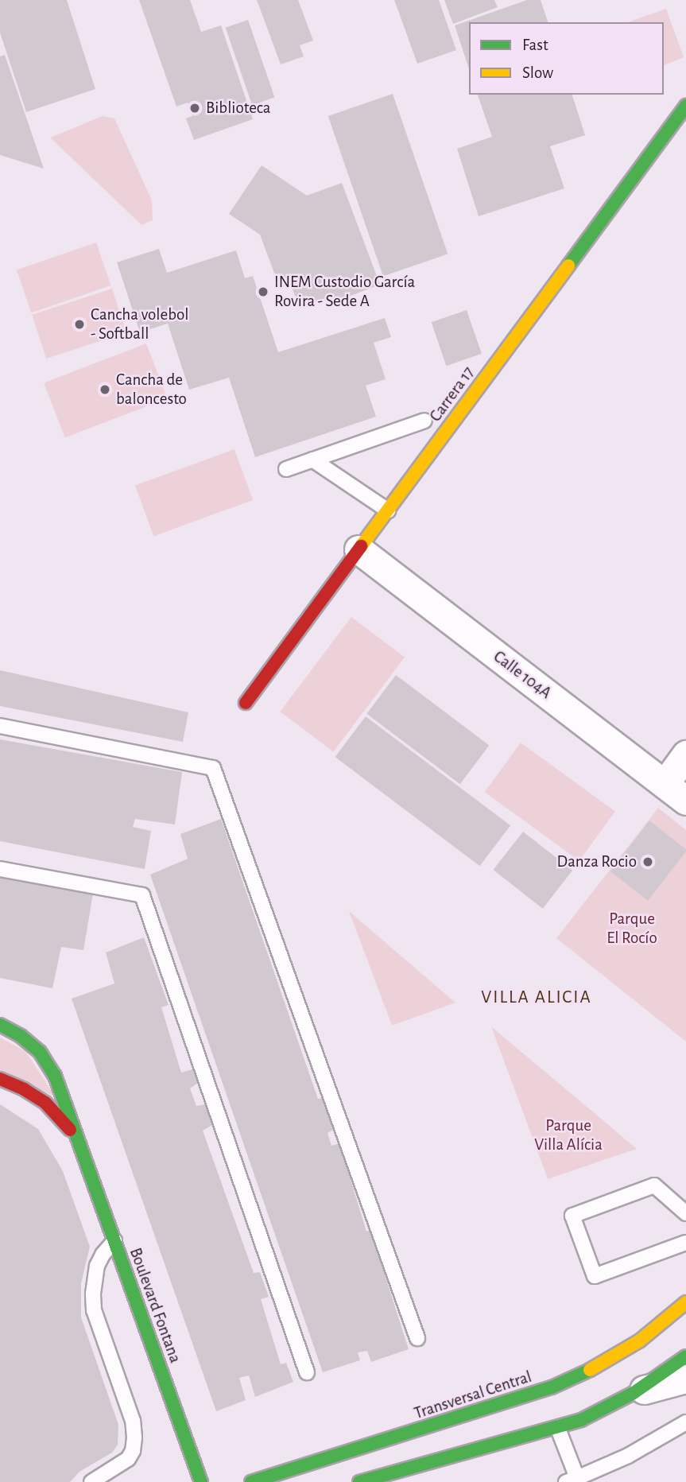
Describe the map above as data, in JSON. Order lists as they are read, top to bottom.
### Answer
{
  "streets": {
    "street": [
      "Carrera 17",
      "Calle 104A",
      "Boulevard Fontana",
      "Transversal Central"
    ]
  },
  "crossings": [
    ["Carrera 17", "Calle 104A"]
  ],
  "districts": ["VILLA ALICIA"],
  "parks": ["Parque El Rocío", "Parque Villa Alícia"],
  "places": [
    "Biblioteca",
    "INEM Custodio García Rovira - Sede A",
    "Cancha volebol - Softball",
    "Cancha de baloncesto",
    "Danza Rocio"
  ],
  "legend": ["Fast", "Slow"]
}
